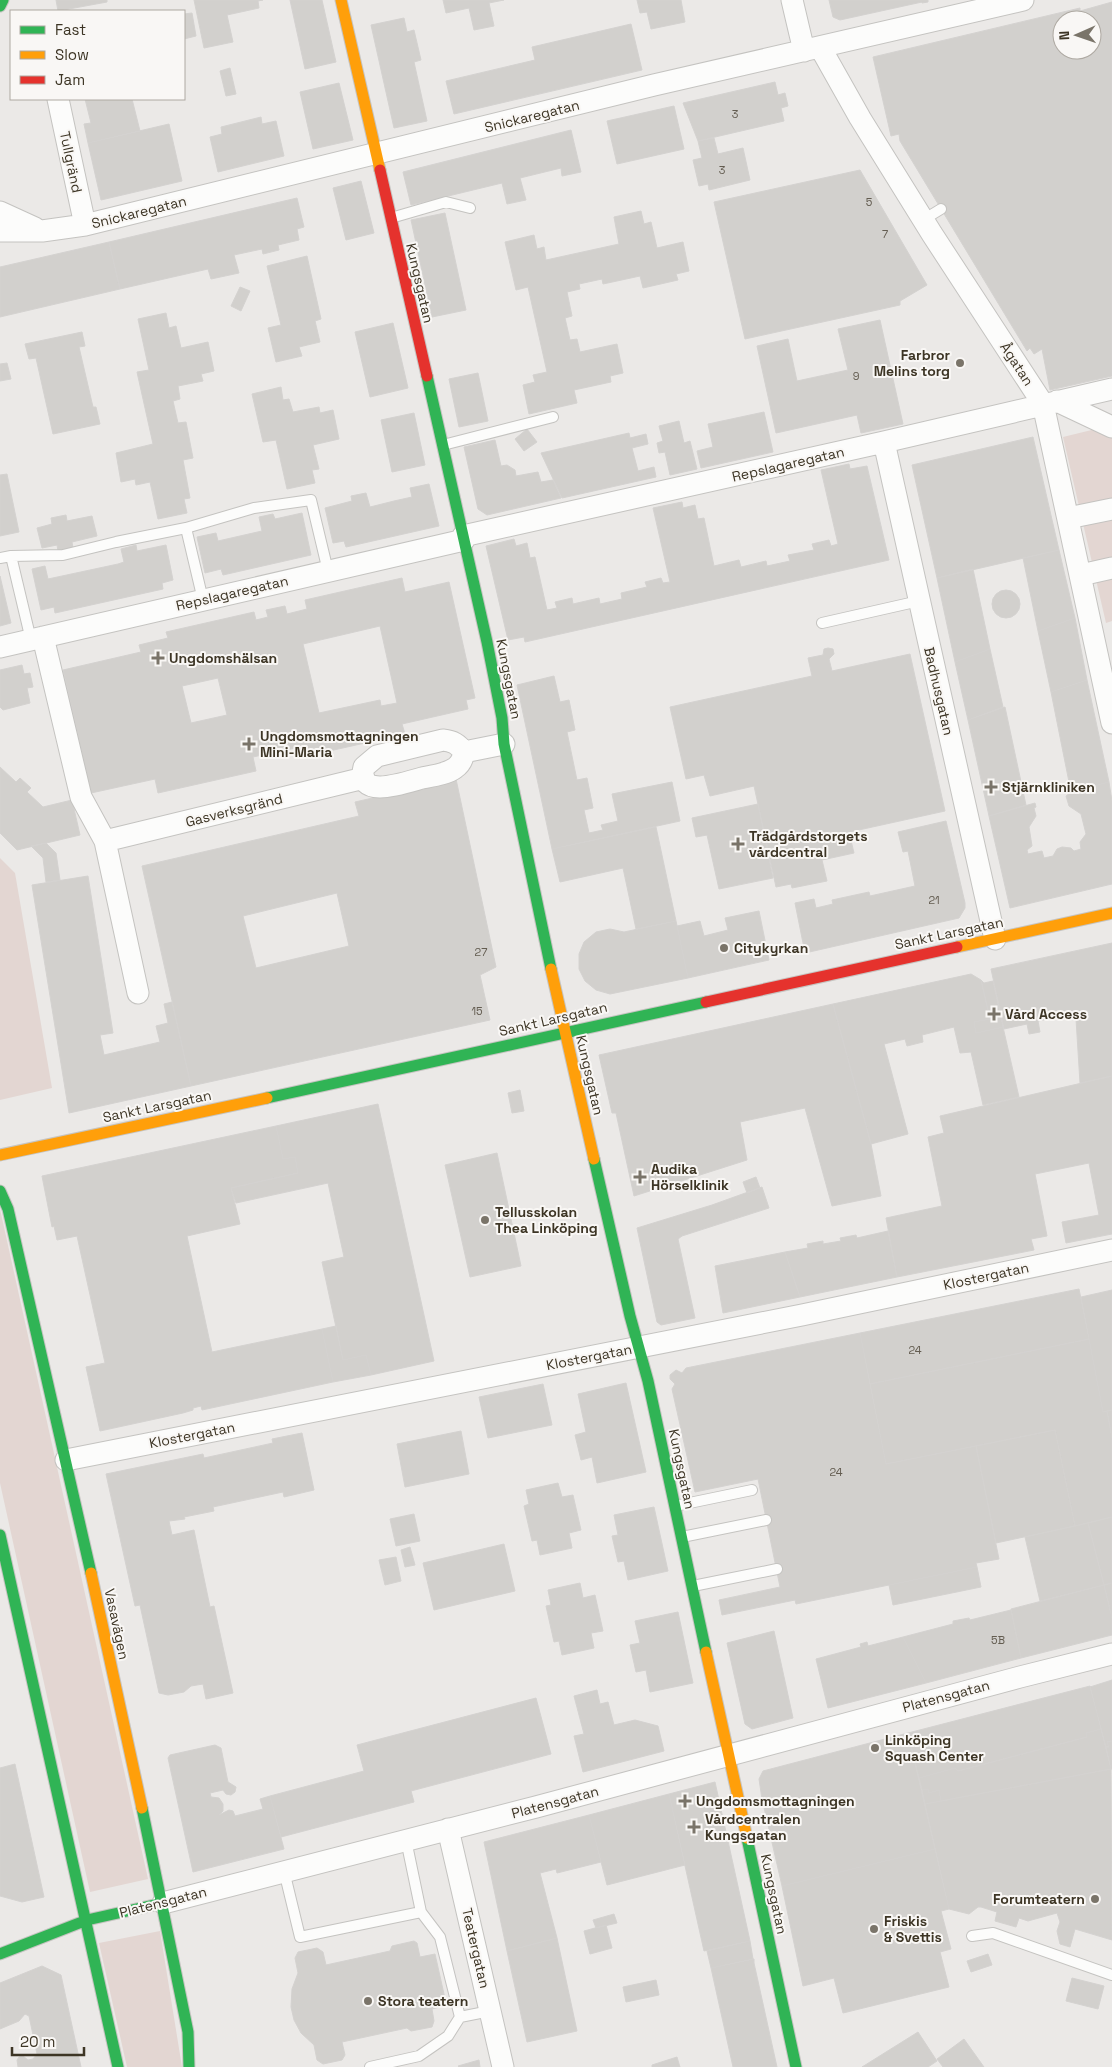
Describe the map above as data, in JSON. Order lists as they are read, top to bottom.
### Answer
{
  "streets": {
    "main road": [
      "Kungsgatan",
      "Sankt Larsgatan",
      "Vasavägen",
      "Platensgatan"
    ],
    "street": [
      "Snickaregatan",
      "Tullgränd",
      "Ågatan",
      "Repslagaregatan",
      "Badhusgatan",
      "Gasverksgränd",
      "Klostergatan",
      "Teatergatan"
    ]
  },
  "crossings": [
    ["Snickaregatan", "Tullgränd"],
    ["Snickaregatan", "Kungsgatan"],
    ["Snickaregatan", "Ågatan"],
    ["Kungsgatan", "Repslagaregatan"],
    ["Kungsgatan", "Sankt Larsgatan"],
    ["Kungsgatan", "Klostergatan"],
    ["Kungsgatan", "Platensgatan"],
    ["Ågatan", "Repslagaregatan"],
    ["Repslagaregatan", "Badhusgatan"],
    ["Badhusgatan", "Sankt Larsgatan"],
    ["Klostergatan", "Vasavägen"],
    ["Vasavägen", "Platensgatan"],
    ["Platensgatan", "Teatergatan"]
  ],
  "places": {
    "other": [
      "Farbror Melins torg",
      "Citykyrkan",
      "Tellusskolan Thea Linköping",
      "Linköping Squash Center",
      "Forumteatern",
      "Friskis & Svettis",
      "Stora teatern"
    ],
    "health": [
      "Ungdomshälsan",
      "Ungdomsmottagningen Mini-Maria",
      "Stjärnkliniken",
      "Trädgårdstorgets vårdcentral",
      "Vård Access",
      "Audika Hörselklinik",
      "Ungdomsmottagningen",
      "Vårdcentralen Kungsgatan"
    ]
  },
  "house_numbers": [
    "3",
    "3",
    "5",
    "7",
    "9",
    "21",
    "27",
    "15",
    "24",
    "24",
    "5B"
  ],
  "legend": ["Fast", "Slow", "Jam"],
  "scale_bar": "20 m",
  "north": "left"
}
